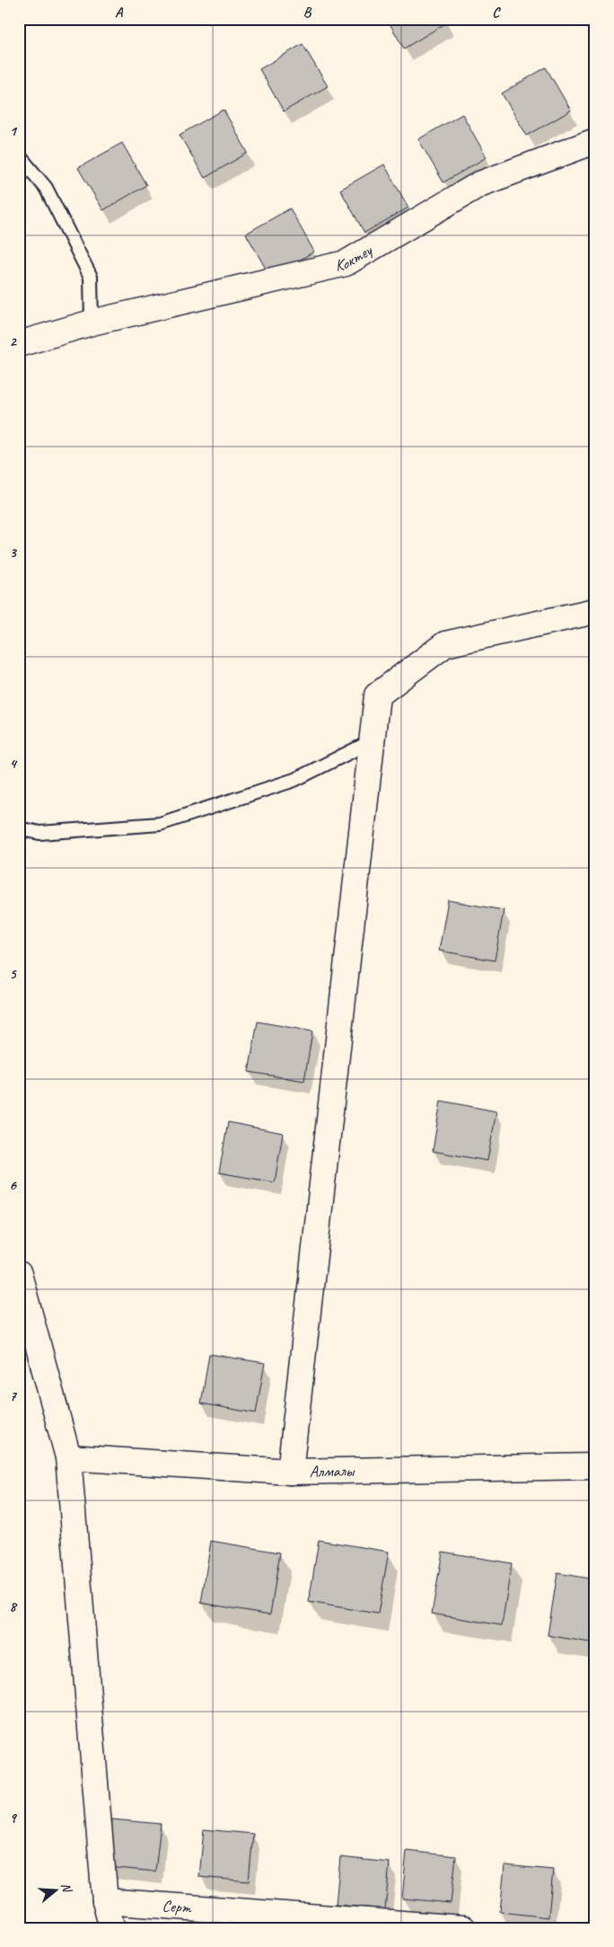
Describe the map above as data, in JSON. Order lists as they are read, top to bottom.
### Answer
{
  "streets": {
    "street": ["Коктеу", "Алмалы", "Серт"]
  },
  "north": "right",
  "grid": {
    "columns": ["A", "B", "C"],
    "rows": [
      "1",
      "2",
      "3",
      "4",
      "5",
      "6",
      "7",
      "8",
      "9"
    ]
  }
}
